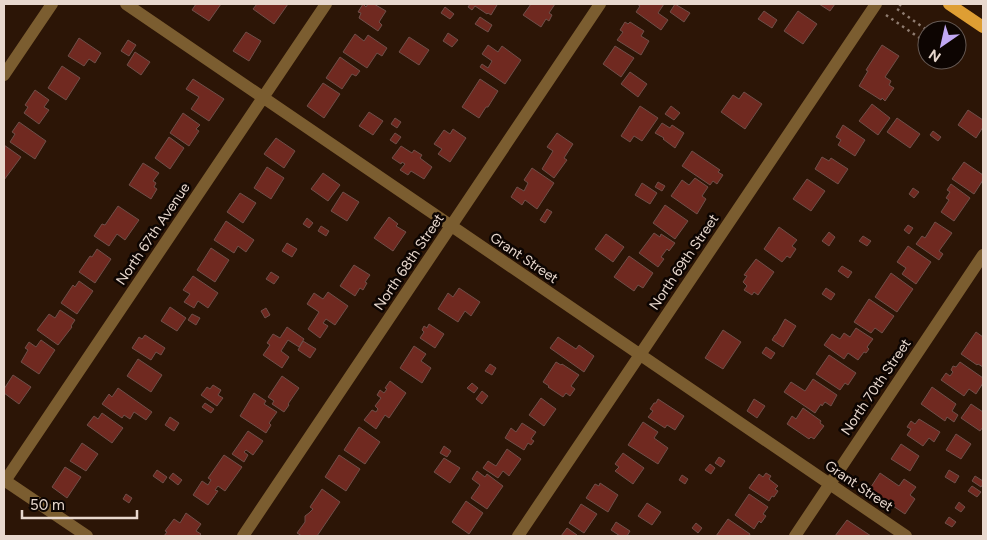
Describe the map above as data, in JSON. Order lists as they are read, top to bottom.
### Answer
{
  "streets": {
    "street": [
      "North 67th Avenue",
      "Grant Street",
      "North 68th Street",
      "North 69th Street",
      "North 70th Street"
    ]
  },
  "crossings": [
    ["North 67th Avenue", "Grant Street"],
    ["Grant Street", "North 68th Street"],
    ["Grant Street", "North 69th Street"],
    ["Grant Street", "North 70th Street"]
  ],
  "scale_bar": "50 m",
  "north": "bottom left"
}
